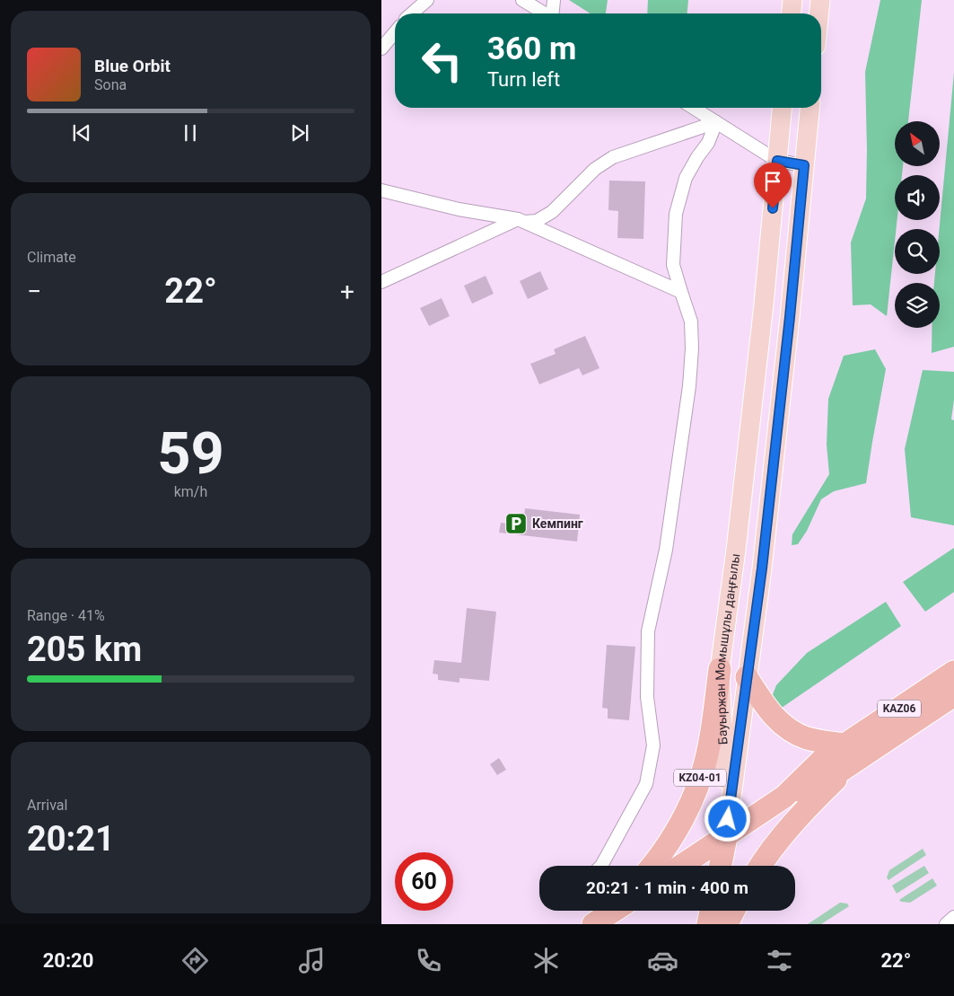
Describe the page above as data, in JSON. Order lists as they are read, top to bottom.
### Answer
{
  "streets": {
    "highway": ["KАZ06", "KZ04-01"],
    "main road": ["Бауыржан Момышұлы даңғылы"]
  },
  "crossings": [
    ["Бауыржан Момышұлы даңғылы", "KАZ06"],
    ["Бауыржан Момышұлы даңғылы", "KZ04-01"]
  ],
  "places": {
    "parking": ["Кемпинг"]
  },
  "north": "top left",
  "page": {
    "turn": ["360 m", "Turn left"],
    "song": ["Blue Orbit", "Sona"],
    "tile": [
      "Climate",
      ["59", "km/h"],
      ["Range · 41%", "205 km"],
      ["Arrival", "20:21"]
    ],
    "heat": ["−", "22°", "+"],
    "limit": "60",
    "trip": "20:21 · 1 min · 400 m",
    "tabs": ["20:20", "22°"]
  }
}
